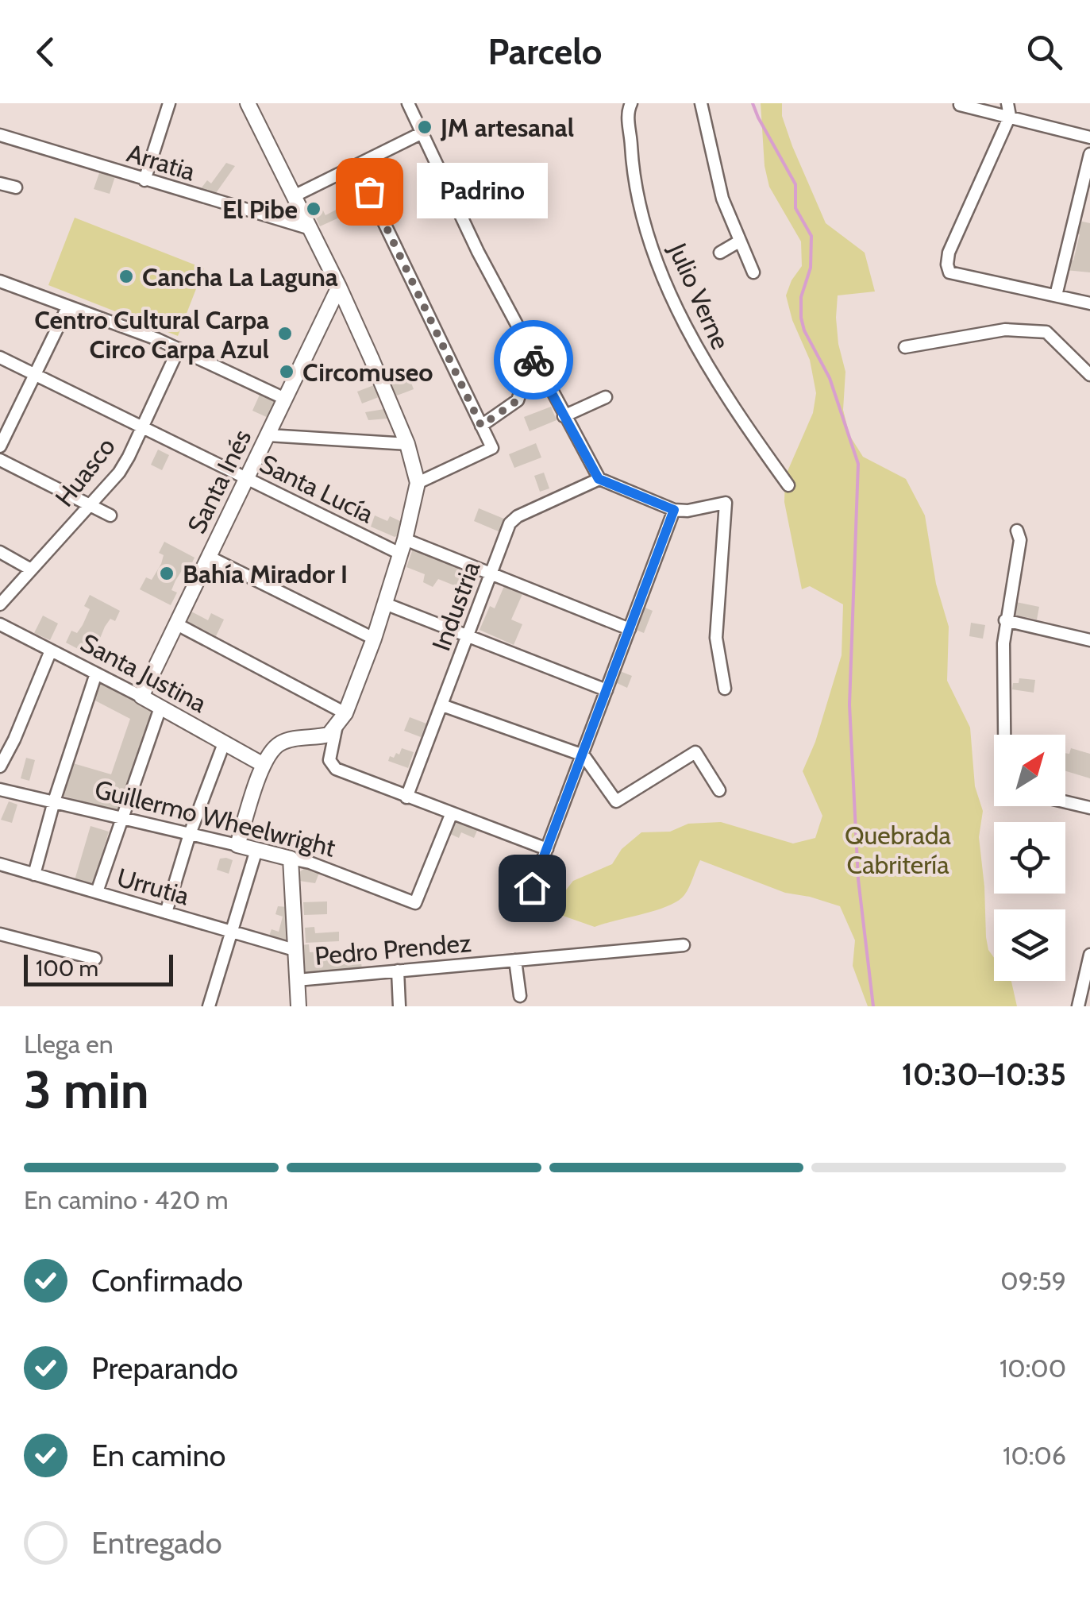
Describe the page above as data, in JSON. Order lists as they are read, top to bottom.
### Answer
{
  "streets": {
    "street": [
      "Arratia",
      "Julio Verne",
      "Huasco",
      "Santa Inés",
      "Santa Lucía",
      "Industria",
      "Santa Justina",
      "Guillermo Wheelwright",
      "Urrutia",
      "Pedro Prendez"
    ]
  },
  "crossings": [
    ["Huasco", "Santa Lucía"],
    ["Santa Inés", "Santa Lucía"],
    ["Santa Inés", "Santa Justina"],
    ["Santa Lucía", "Industria"]
  ],
  "parks": ["Quebrada Cabritería"],
  "places": [
    "JM artesanal",
    "Padrino",
    "El Pibe",
    "Cancha La Laguna",
    "Centro Cultural Carpa Circo Carpa Azul",
    "Circomuseo",
    "Bahía Mirador I"
  ],
  "scale_bar": "100 m",
  "north": "top right",
  "page": {
    "header": "Parcelo",
    "bubble": "Padrino",
    "scale": "100 m",
    "heading": ["3 min", "Llega en", "10:30–10:35"],
    "bar": "En camino · 420 m",
    "list": [
      ["Confirmado", "09:59"],
      ["Preparando", "10:00"],
      ["En camino", "10:06"],
      "Entregado"
    ]
  }
}
